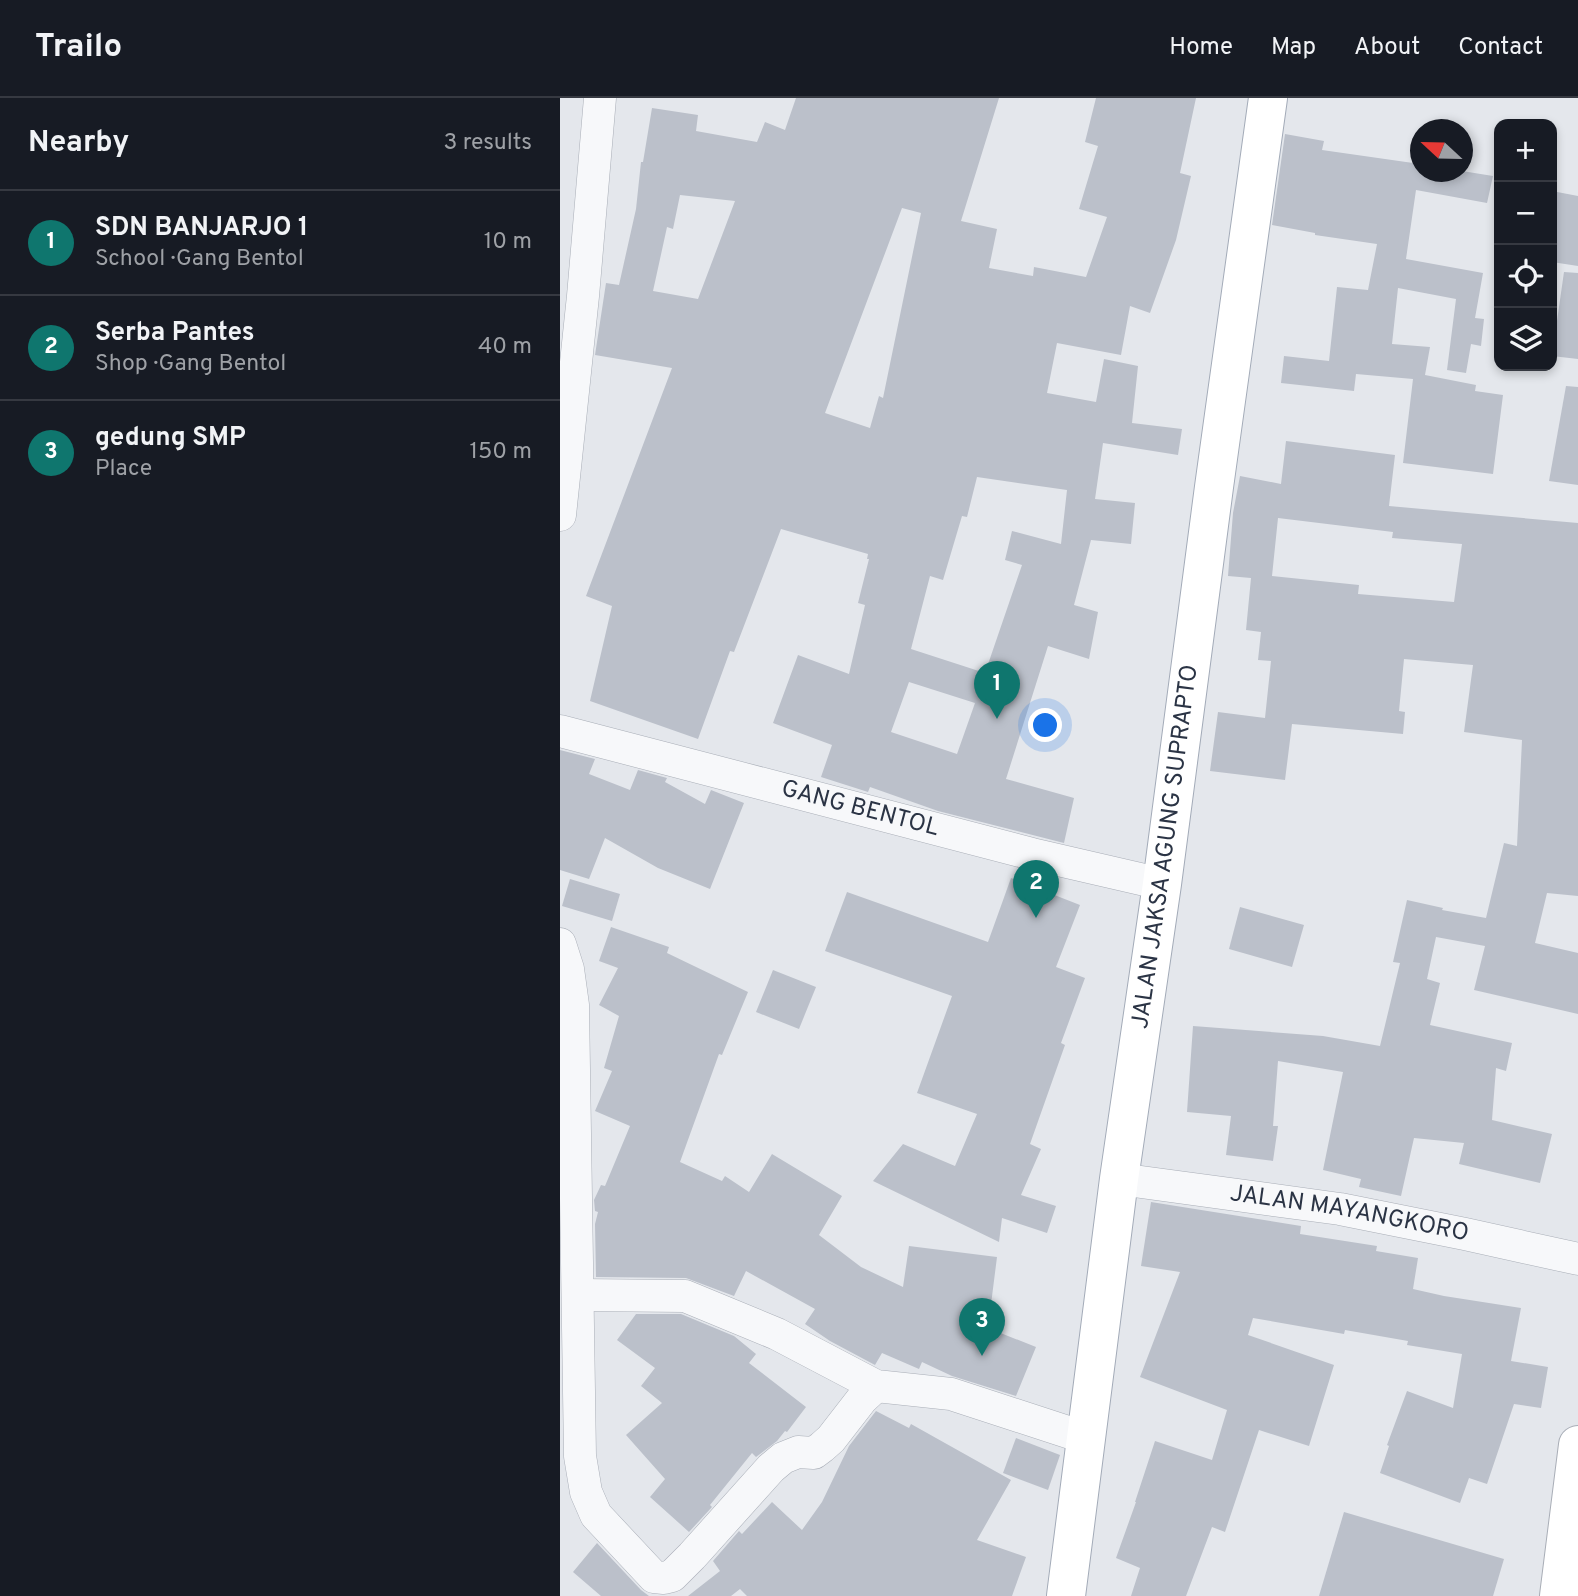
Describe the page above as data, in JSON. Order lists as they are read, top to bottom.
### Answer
{
  "streets": {
    "main road": ["JALAN JAKSA AGUNG SUPRAPTO"],
    "street": ["GANG BENTOL", "JALAN MAYANGKORO"]
  },
  "crossings": [
    ["GANG BENTOL", "JALAN JAKSA AGUNG SUPRAPTO"],
    ["JALAN JAKSA AGUNG SUPRAPTO", "JALAN MAYANGKORO"]
  ],
  "north": "left",
  "page": {
    "header": "Trailo",
    "nav": [
      "Home",
      "Map",
      "About",
      "Contact"
    ],
    "heading": ["Nearby", "3 results"],
    "map_buttons": ["+", "−"],
    "list": [
      {
        "mark": "1",
        "name": "SDN BANJARJO 1",
        "note": "School · Gang Bentol",
        "value": "10 m"
      },
      {
        "mark": "2",
        "name": "Serba Pantes",
        "note": "Shop · Gang Bentol",
        "value": "40 m"
      },
      {
        "mark": "3",
        "name": "gedung SMP",
        "note": "Place",
        "value": "150 m"
      }
    ],
    "pins": ["1", "2", "3"]
  }
}
